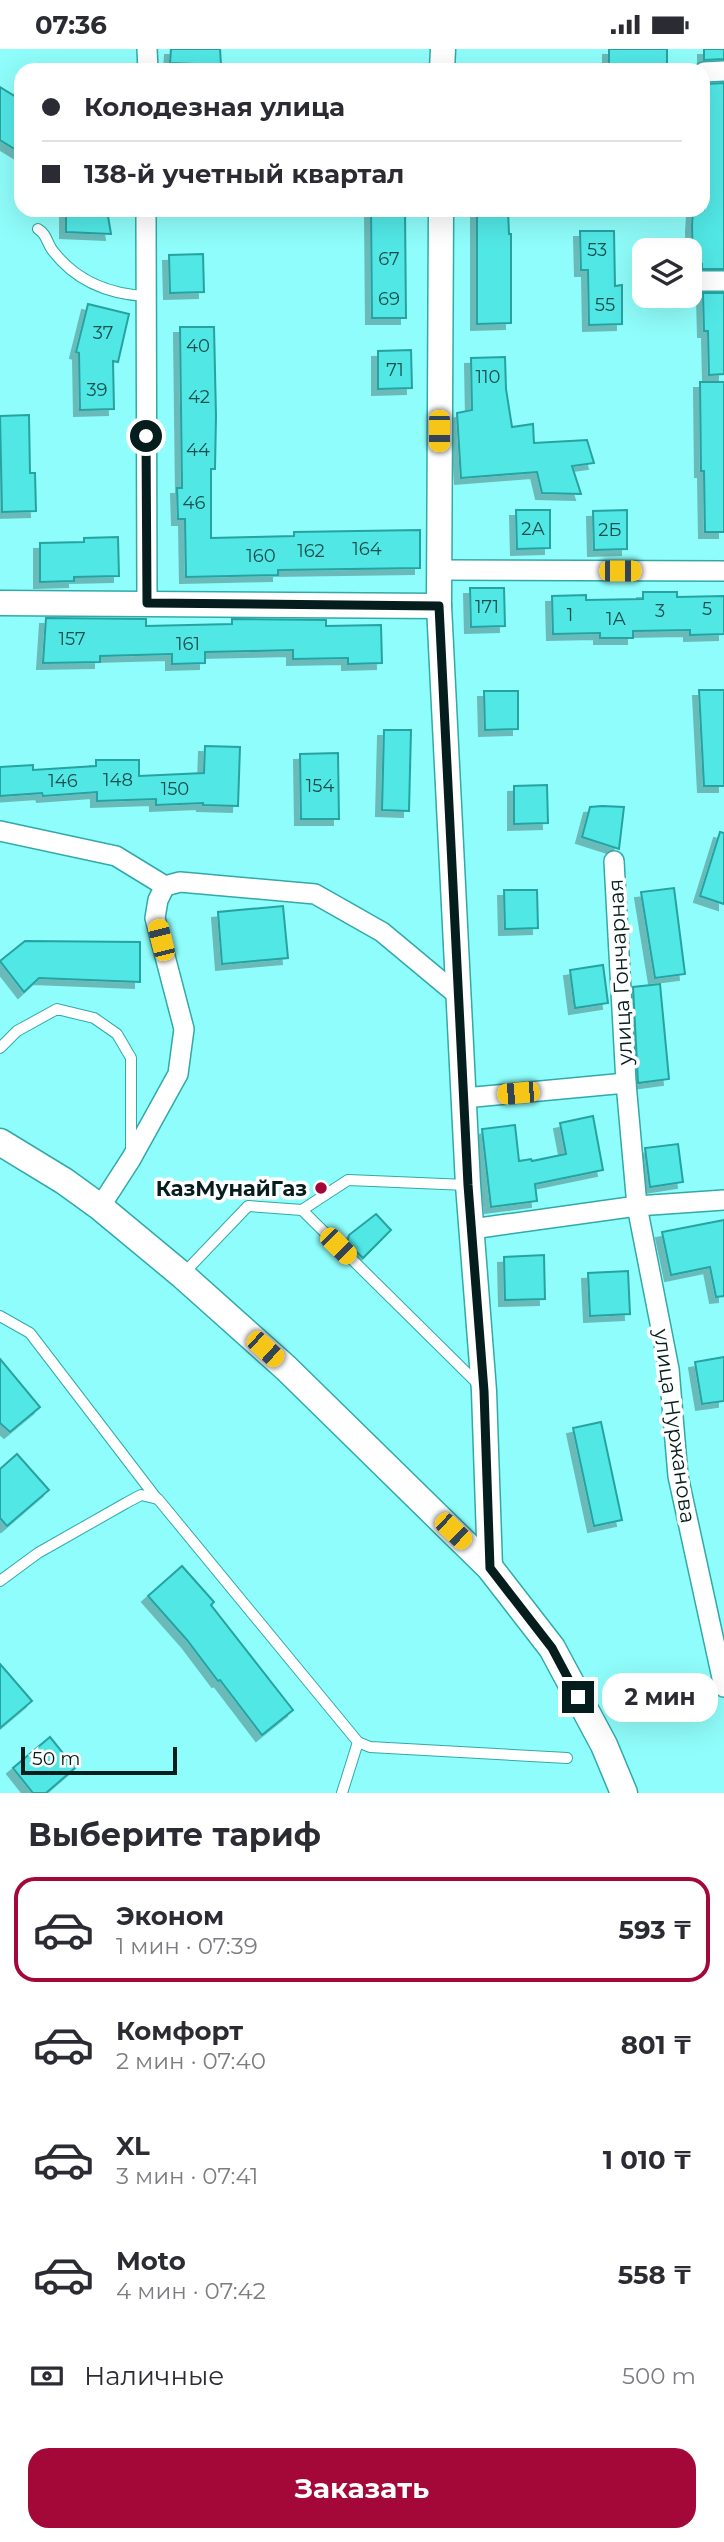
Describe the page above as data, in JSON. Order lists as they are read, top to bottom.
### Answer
{
  "streets": {
    "street": ["улица Гончарная", "улица Нуржанова"]
  },
  "crossings": [
    ["улица Гончарная", "улица Нуржанова"]
  ],
  "places": ["КазМунайГаз"],
  "house_numbers": [
    "53",
    "67",
    "69",
    "55",
    "37",
    "40",
    "71",
    "110",
    "39",
    "42",
    "44",
    "46",
    "2А",
    "2Б",
    "164",
    "162",
    "160",
    "171",
    "5",
    "3",
    "1",
    "1А",
    "157",
    "161",
    "148",
    "146",
    "154",
    "150"
  ],
  "scale_bar": "50 m",
  "page": {
    "status": "07:36",
    "banner": ["Колодезная улица", "138-й учетный квартал"],
    "bubble": "2 мин",
    "scale": "50 m",
    "heading": "Выберите тариф",
    "list": [
      {
        "name": "Эконом",
        "note": "1 мин · 07:39",
        "value": "593 ₸"
      },
      {
        "name": "Комфорт",
        "note": "2 мин · 07:40",
        "value": "801 ₸"
      },
      {
        "name": "XL",
        "note": "3 мин · 07:41",
        "value": "1 010 ₸"
      },
      {
        "name": "Moto",
        "note": "4 мин · 07:42",
        "value": "558 ₸"
      }
    ],
    "pay": ["Наличные", "500 m"],
    "buttons": "Заказать"
  }
}
